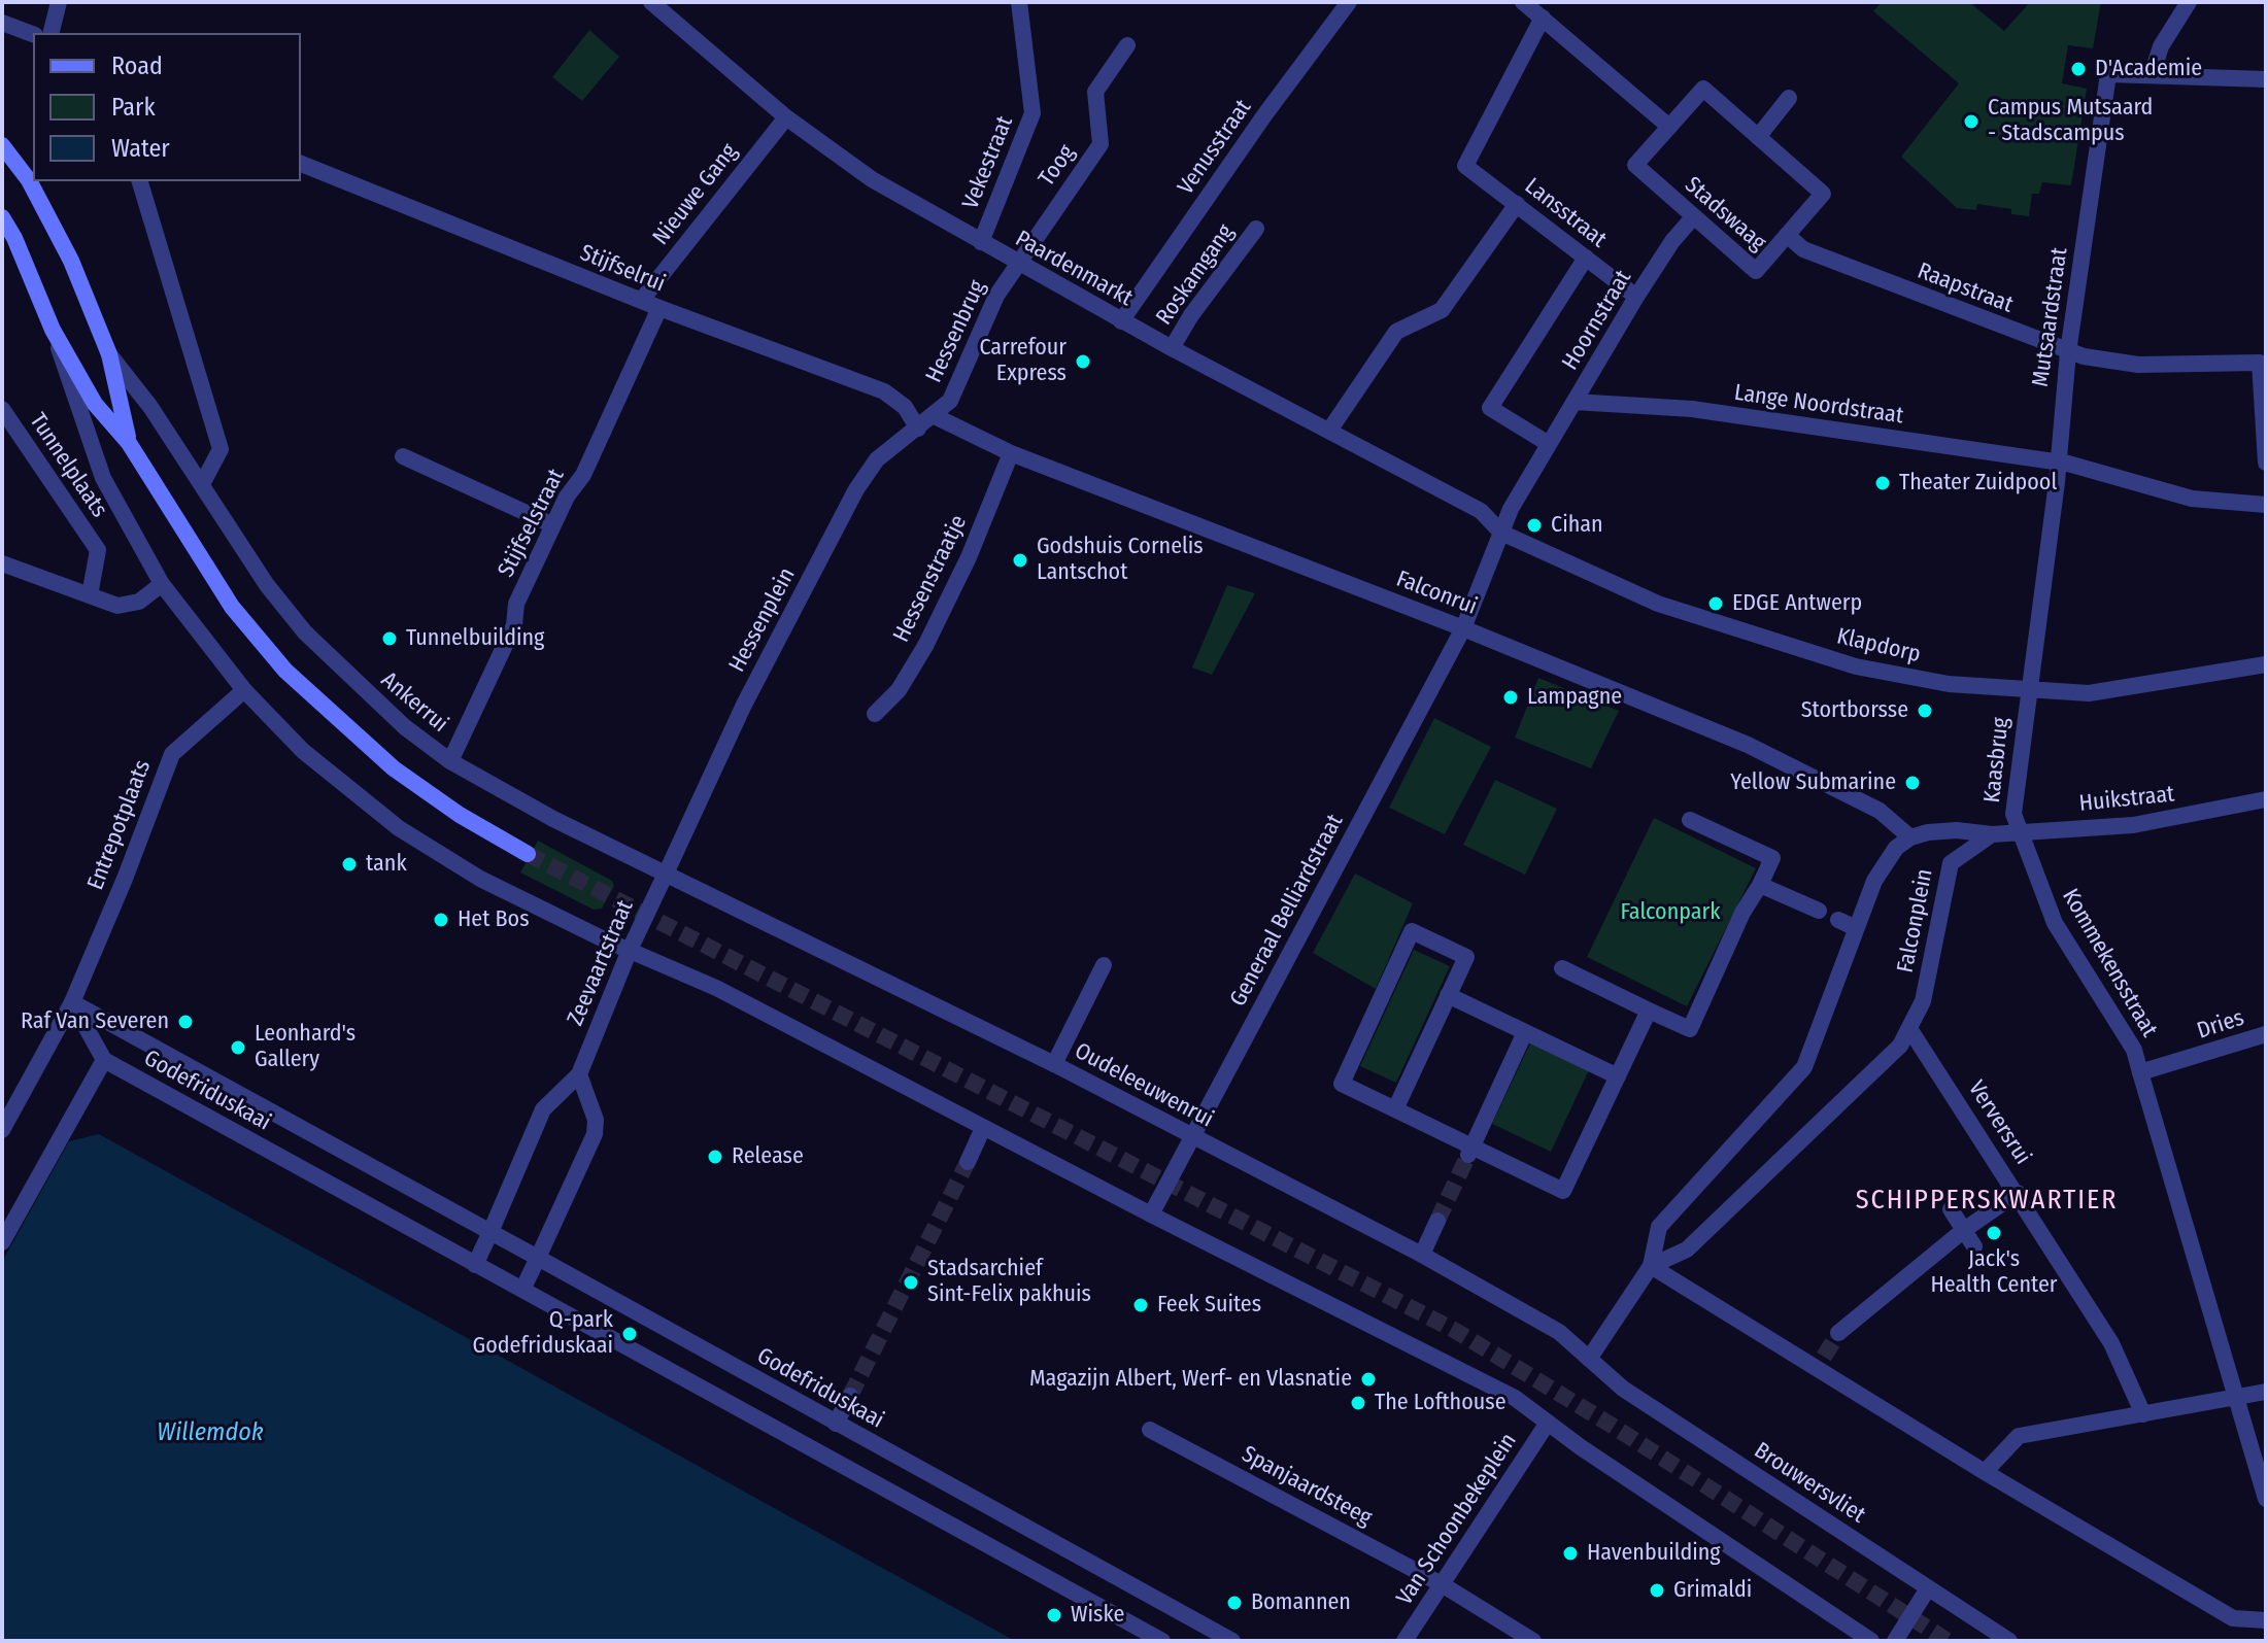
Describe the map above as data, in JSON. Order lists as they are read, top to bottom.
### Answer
{
  "streets": {
    "main road": ["Ankerrui"],
    "street": [
      "Venusstraat",
      "Vekestraat",
      "Toog",
      "Nieuwe Gang",
      "Lansstraat",
      "Stadswaag",
      "Stijfselrui",
      "Paardenmarkt",
      "Roskamgang",
      "Raapstraat",
      "Mutsaardstraat",
      "Hoornstraat",
      "Hessenbrug",
      "Lange Noordstraat",
      "Tunnelplaats",
      "Stijfselstraat",
      "Hessenstraatje",
      "Falconrui",
      "Hessenplein",
      "Klapdorp",
      "Kaasbrug",
      "Huikstraat",
      "Entrepotplaats",
      "Generaal Belliardstraat",
      "Falconplein",
      "Zeevaartstraat",
      "Kommekensstraat",
      "Dries",
      "Oudeleeuwenrui",
      "Godefriduskaai",
      "Verversrui",
      "Brouwersvliet",
      "Spanjaardsteeg",
      "Van Schoonbekeplein"
    ]
  },
  "crossings": [
    ["Venusstraat", "Paardenmarkt"],
    ["Vekestraat", "Paardenmarkt"],
    ["Toog", "Paardenmarkt"],
    ["Toog", "Hessenbrug"],
    ["Nieuwe Gang", "Stijfselrui"],
    ["Nieuwe Gang", "Paardenmarkt"],
    ["Lansstraat", "Hoornstraat"],
    ["Stadswaag", "Raapstraat"],
    ["Stadswaag", "Hoornstraat"],
    ["Stijfselrui", "Stijfselstraat"],
    ["Stijfselrui", "Hessenplein"],
    ["Paardenmarkt", "Roskamgang"],
    ["Paardenmarkt", "Hoornstraat"],
    ["Paardenmarkt", "Hessenbrug"],
    ["Paardenmarkt", "Klapdorp"],
    ["Paardenmarkt", "Generaal Belliardstraat"],
    ["Raapstraat", "Mutsaardstraat"],
    ["Mutsaardstraat", "Lange Noordstraat"],
    ["Mutsaardstraat", "Klapdorp"],
    ["Mutsaardstraat", "Kaasbrug"],
    ["Hoornstraat", "Lange Noordstraat"],
    ["Hoornstraat", "Klapdorp"],
    ["Hoornstraat", "Generaal Belliardstraat"],
    ["Hessenbrug", "Falconrui"],
    ["Hessenbrug", "Hessenplein"],
    ["Stijfselstraat", "Ankerrui"],
    ["Hessenstraatje", "Falconrui"],
    ["Falconrui", "Hessenplein"],
    ["Falconrui", "Generaal Belliardstraat"],
    ["Falconrui", "Falconplein"],
    ["Hessenplein", "Ankerrui"],
    ["Hessenplein", "Zeevaartstraat"],
    ["Hessenplein", "Oudeleeuwenrui"],
    ["Klapdorp", "Kaasbrug"],
    ["Klapdorp", "Generaal Belliardstraat"],
    ["Ankerrui", "Zeevaartstraat"],
    ["Ankerrui", "Oudeleeuwenrui"],
    ["Kaasbrug", "Huikstraat"],
    ["Kaasbrug", "Kommekensstraat"],
    ["Huikstraat", "Falconplein"],
    ["Huikstraat", "Kommekensstraat"],
    ["Entrepotplaats", "Godefriduskaai"],
    ["Generaal Belliardstraat", "Oudeleeuwenrui"],
    ["Falconplein", "Oudeleeuwenrui"],
    ["Falconplein", "Verversrui"],
    ["Falconplein", "Brouwersvliet"],
    ["Zeevaartstraat", "Oudeleeuwenrui"],
    ["Zeevaartstraat", "Godefriduskaai"],
    ["Kommekensstraat", "Dries"],
    ["Oudeleeuwenrui", "Brouwersvliet"],
    ["Spanjaardsteeg", "Van Schoonbekeplein"]
  ],
  "districts": ["SCHIPPERSKWARTIER"],
  "water": ["Willemdok"],
  "parks": ["Falconpark"],
  "places": [
    "D'Academie",
    "Campus Mutsaard - Stadscampus",
    "Carrefour Express",
    "Theater Zuidpool",
    "Cihan",
    "Godshuis Cornelis Lantschot",
    "EDGE Antwerp",
    "Tunnelbuilding",
    "Lampagne",
    "Stortborsse",
    "Yellow Submarine",
    "tank",
    "Het Bos",
    "Raf Van Severen",
    "Leonhard's Gallery",
    "Release",
    "Jack's Health Center",
    "Stadsarchief Sint-Felix pakhuis",
    "Feek Suites",
    "Q-park Godefriduskaai",
    "Magazijn Albert, Werf- en Vlasnatie",
    "The Lofthouse",
    "Havenbuilding",
    "Grimaldi",
    "Bomannen",
    "Wiske"
  ],
  "legend": ["Road", "Park", "Water"]
}
